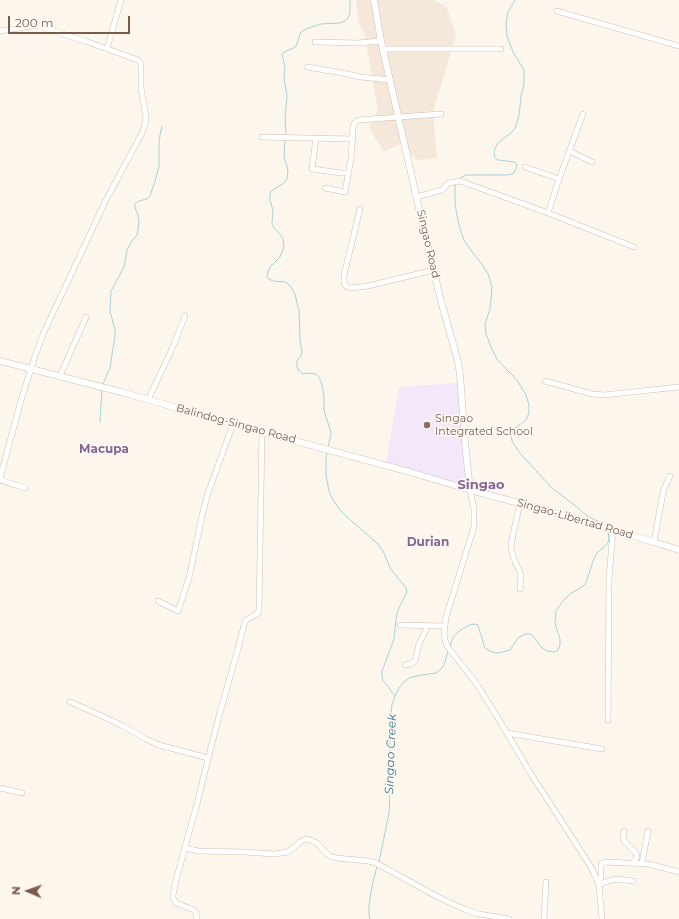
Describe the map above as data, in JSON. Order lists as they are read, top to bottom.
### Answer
{
  "streets": {
    "street": ["Singao Road", "Balindog-Singao Road", "Singao-Libertad Road"]
  },
  "crossings": [
    ["Singao Road", "Balindog-Singao Road"],
    ["Singao Road", "Singao-Libertad Road"],
    ["Balindog-Singao Road", "Singao-Libertad Road"]
  ],
  "districts": ["Macupa", "Singao", "Durian"],
  "water": ["Singao Creek"],
  "places": ["Singao Integrated School"],
  "scale_bar": "200 m",
  "north": "left"
}
